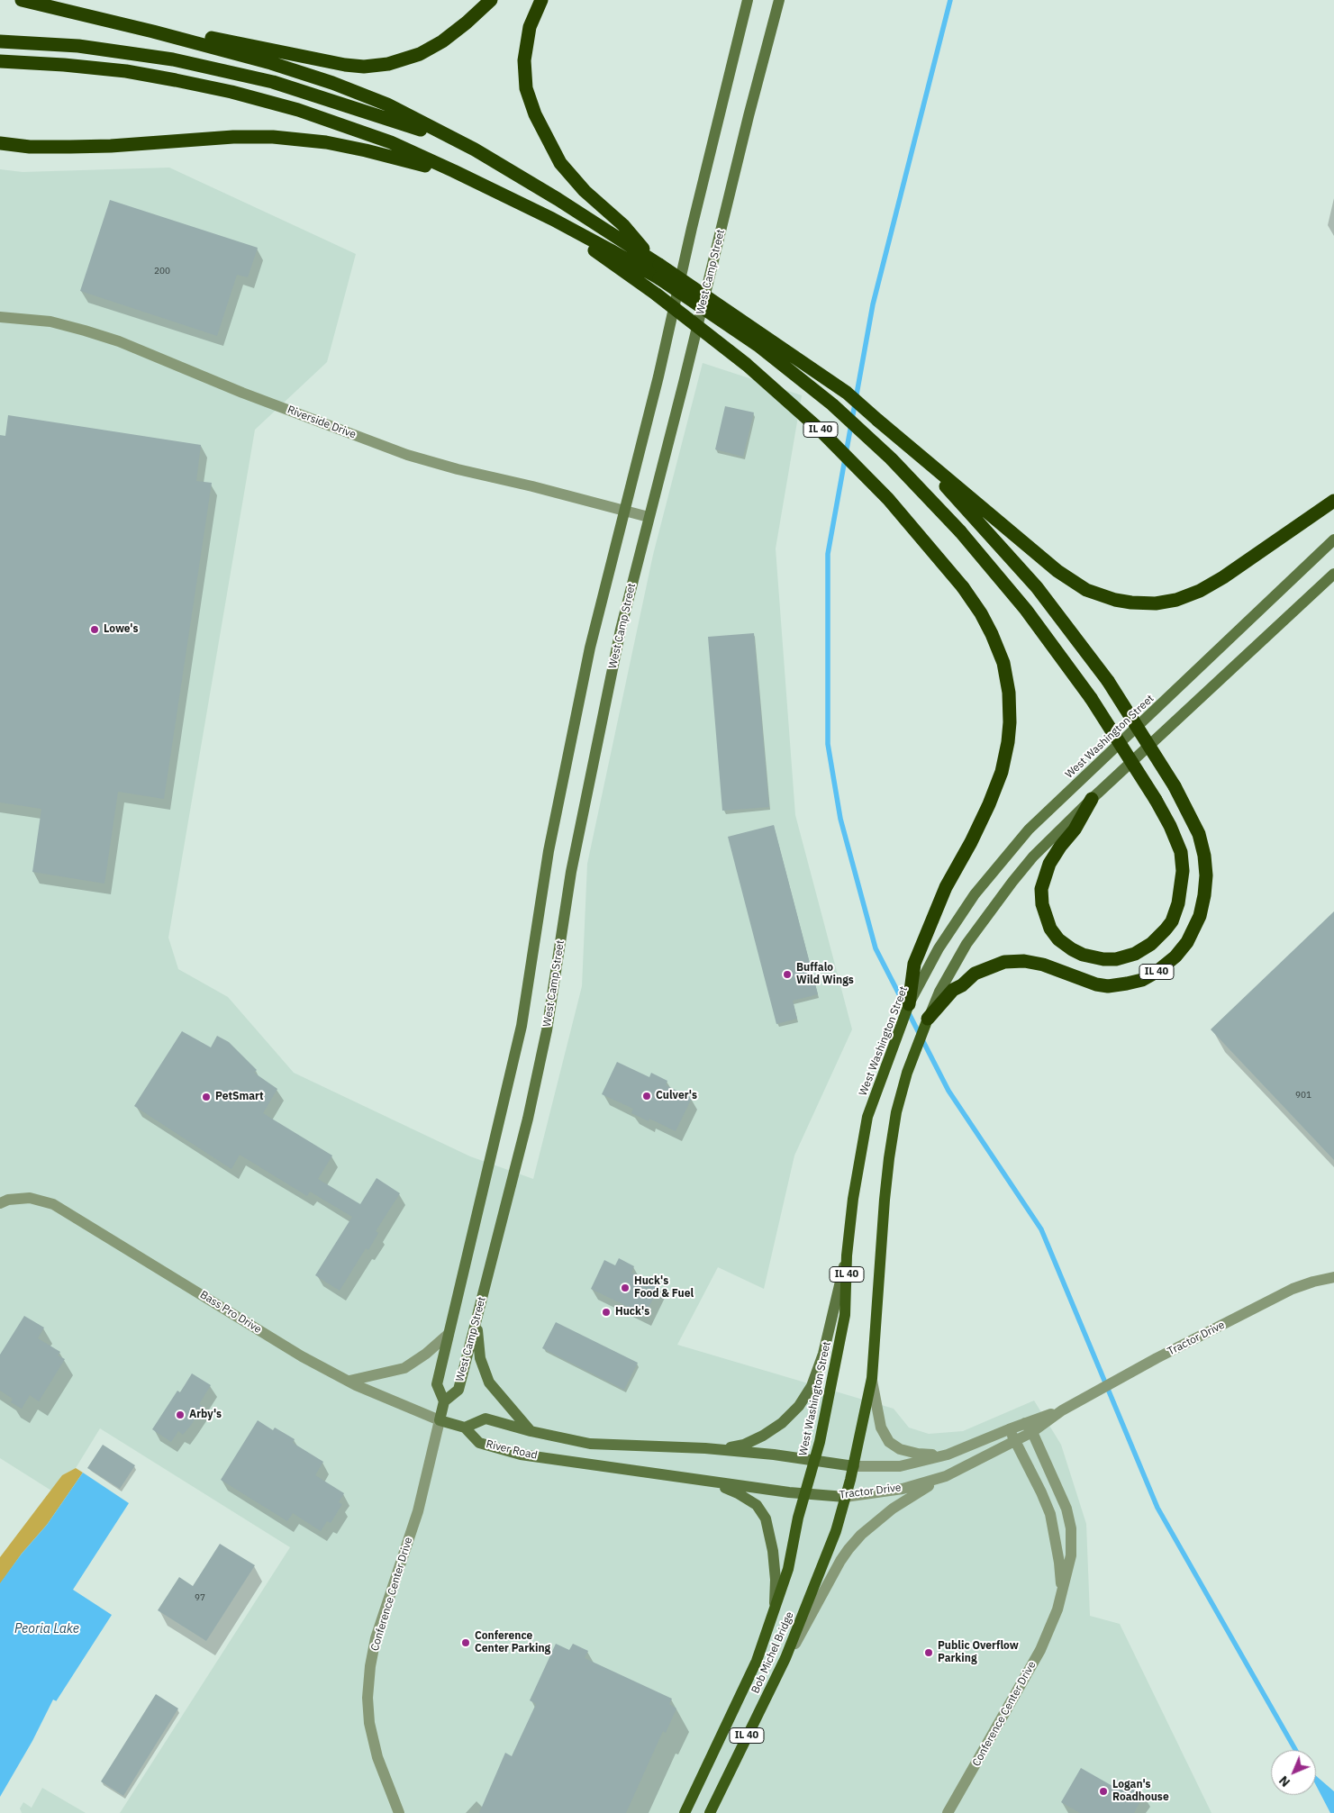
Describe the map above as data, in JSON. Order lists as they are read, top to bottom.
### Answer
{
  "streets": {
    "highway": ["IL 40"],
    "main road": [
      "West Camp Street",
      "West Washington Street",
      "Bass Pro Drive",
      "Tractor Drive",
      "River Road",
      "Conference Center Drive",
      "Bob Michel Bridge"
    ],
    "street": ["Riverside Drive"]
  },
  "crossings": [
    ["West Camp Street", "Riverside Drive"],
    ["West Camp Street", "Conference Center Drive"],
    ["IL 40", "West Washington Street"],
    ["IL 40", "Tractor Drive"],
    ["IL 40", "Bob Michel Bridge"],
    ["West Washington Street", "Tractor Drive"],
    ["West Washington Street", "River Road"],
    ["West Washington Street", "Bob Michel Bridge"],
    ["Bass Pro Drive", "River Road"],
    ["Bass Pro Drive", "Conference Center Drive"],
    ["Tractor Drive", "River Road"],
    ["Tractor Drive", "Conference Center Drive"],
    ["Tractor Drive", "Bob Michel Bridge"],
    ["River Road", "Bob Michel Bridge"]
  ],
  "water": ["Peoria Lake"],
  "places": [
    "Lowe's",
    "Buffalo Wild Wings",
    "Culver's",
    "PetSmart",
    "Huck's Food & Fuel",
    "Huck's",
    "Arby's",
    "Conference Center Parking",
    "Public Overflow Parking",
    "Logan's Roadhouse"
  ],
  "house_numbers": ["200", "901", "97"],
  "north": "bottom left"
}
